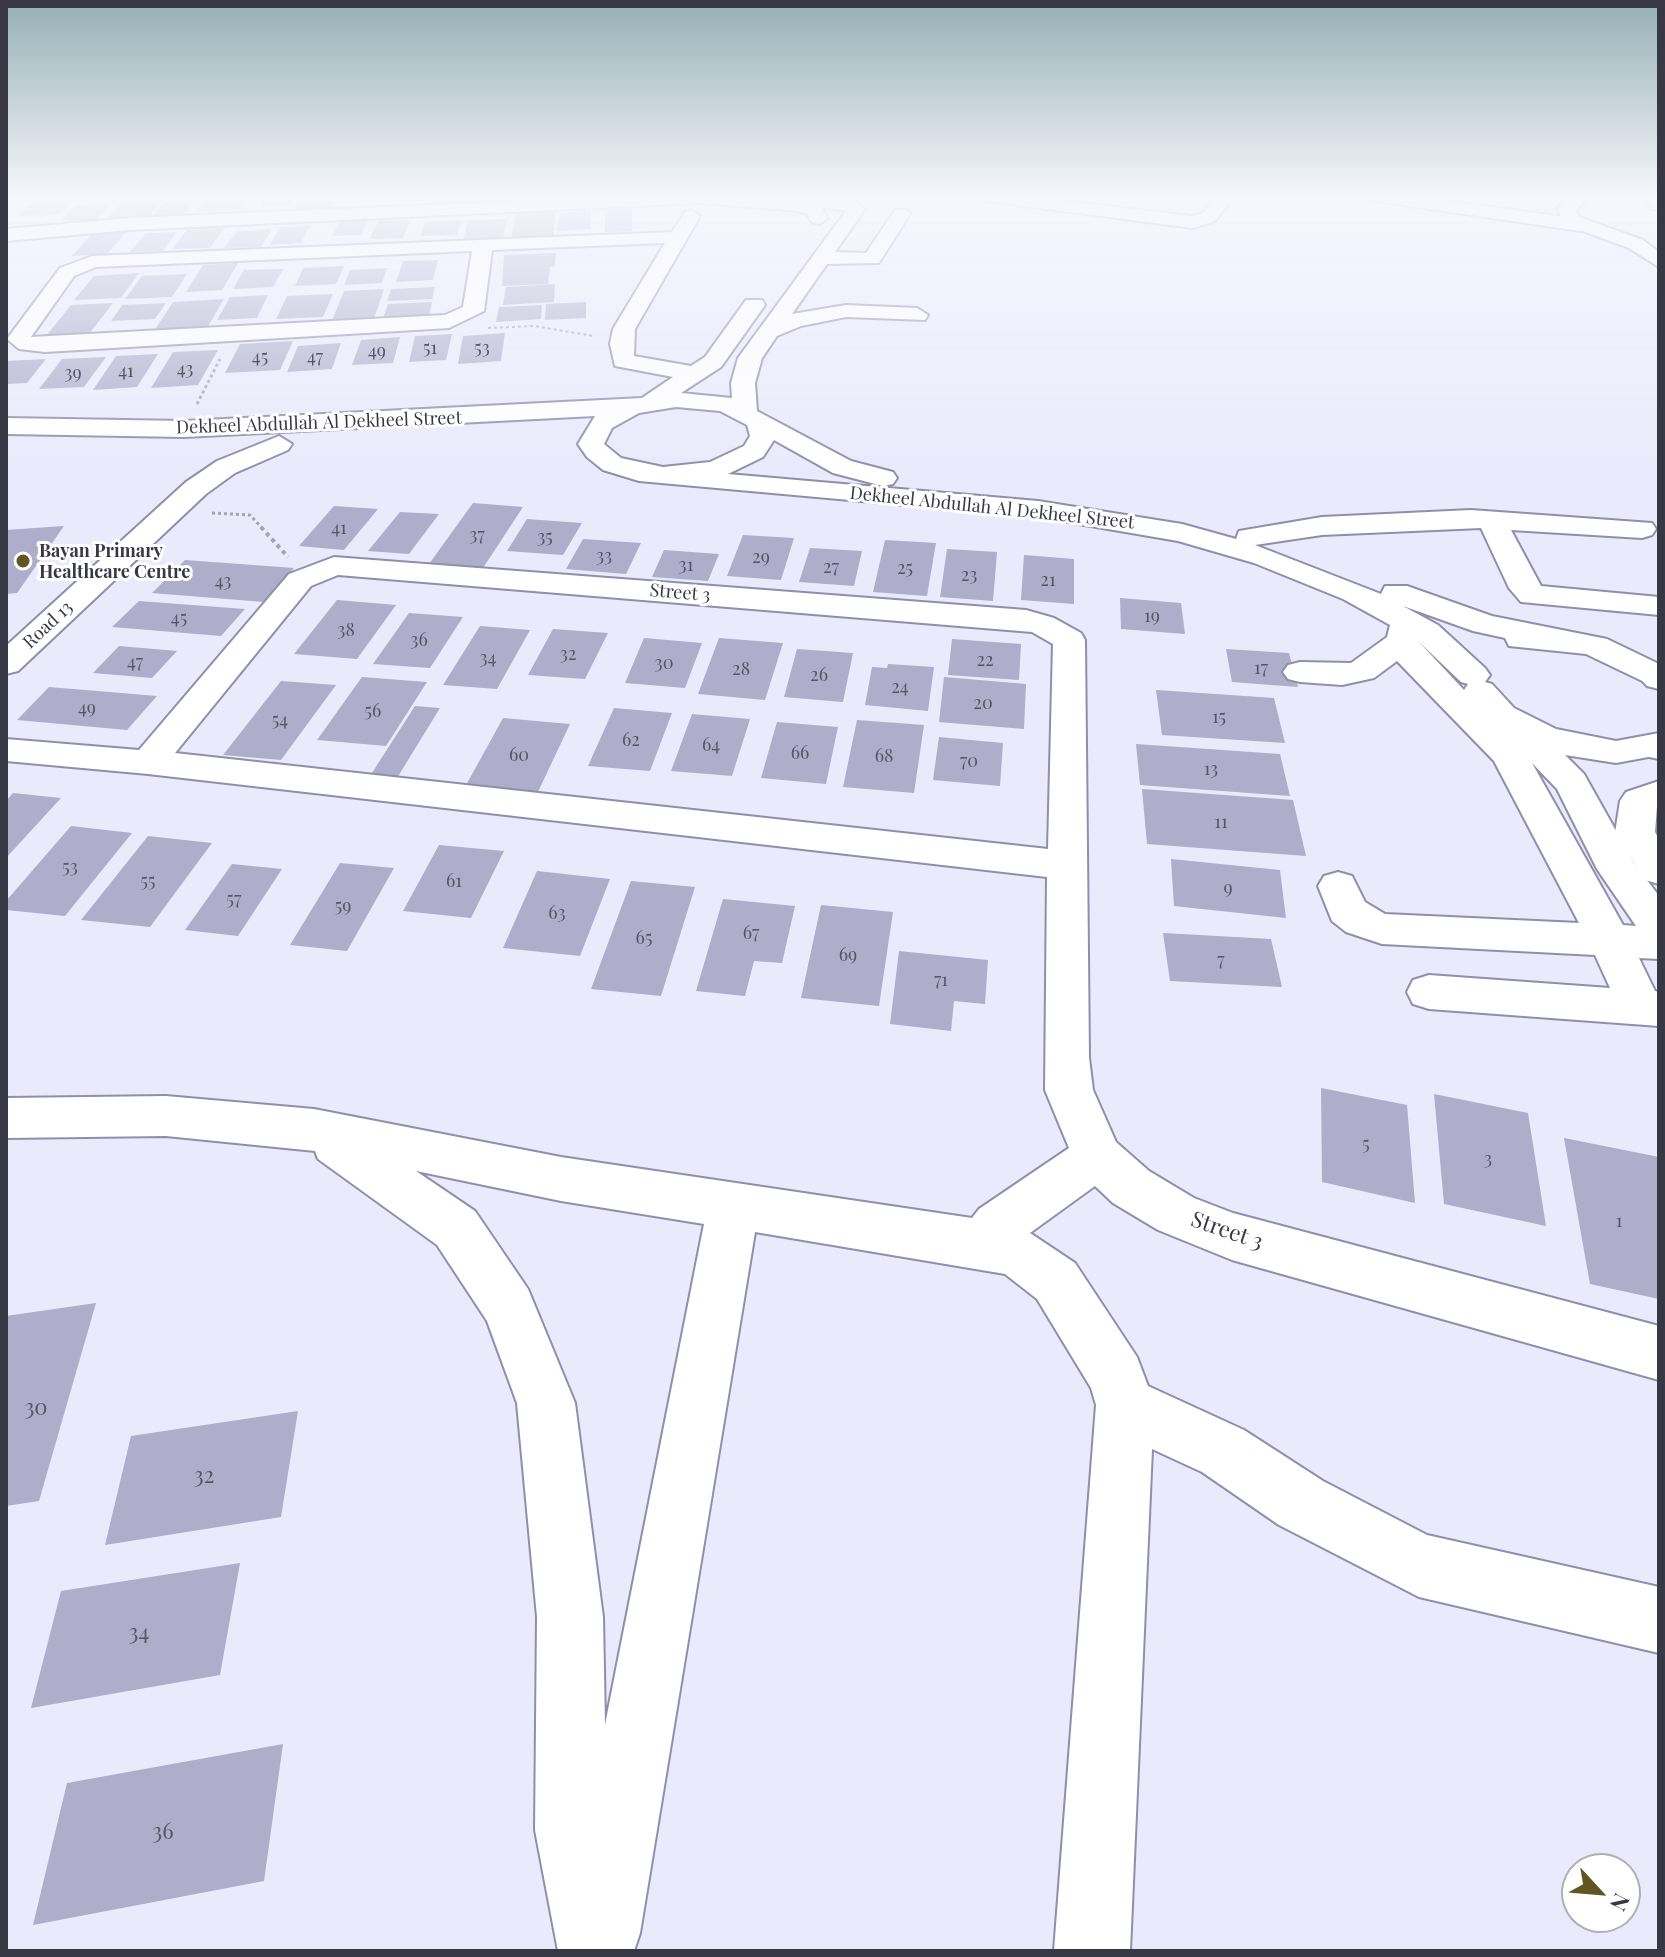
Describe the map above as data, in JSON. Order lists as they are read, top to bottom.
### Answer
{
  "streets": {
    "main road": ["Dekheel Abdullah Al Dekheel Street", "Street 3", "Road 13"]
  },
  "crossings": [
    ["Dekheel Abdullah Al Dekheel Street", "Road 13"]
  ],
  "places": ["Bayan Primary Healthcare Centre"],
  "house_numbers": [
    "51",
    "53",
    "49",
    "45",
    "47",
    "43",
    "41",
    "39",
    "41",
    "37",
    "35",
    "33",
    "29",
    "31",
    "27",
    "25",
    "23",
    "21",
    "43",
    "19",
    "45",
    "38",
    "36",
    "32",
    "34",
    "22",
    "47",
    "30",
    "17",
    "28",
    "26",
    "24",
    "20",
    "49",
    "56",
    "15",
    "54",
    "62",
    "64",
    "66",
    "60",
    "68",
    "70",
    "13",
    "11",
    "53",
    "55",
    "61",
    "9",
    "57",
    "59",
    "63",
    "67",
    "65",
    "69",
    "7",
    "71",
    "5",
    "3",
    "1",
    "30",
    "32",
    "34",
    "36"
  ],
  "north": "bottom right"
}
